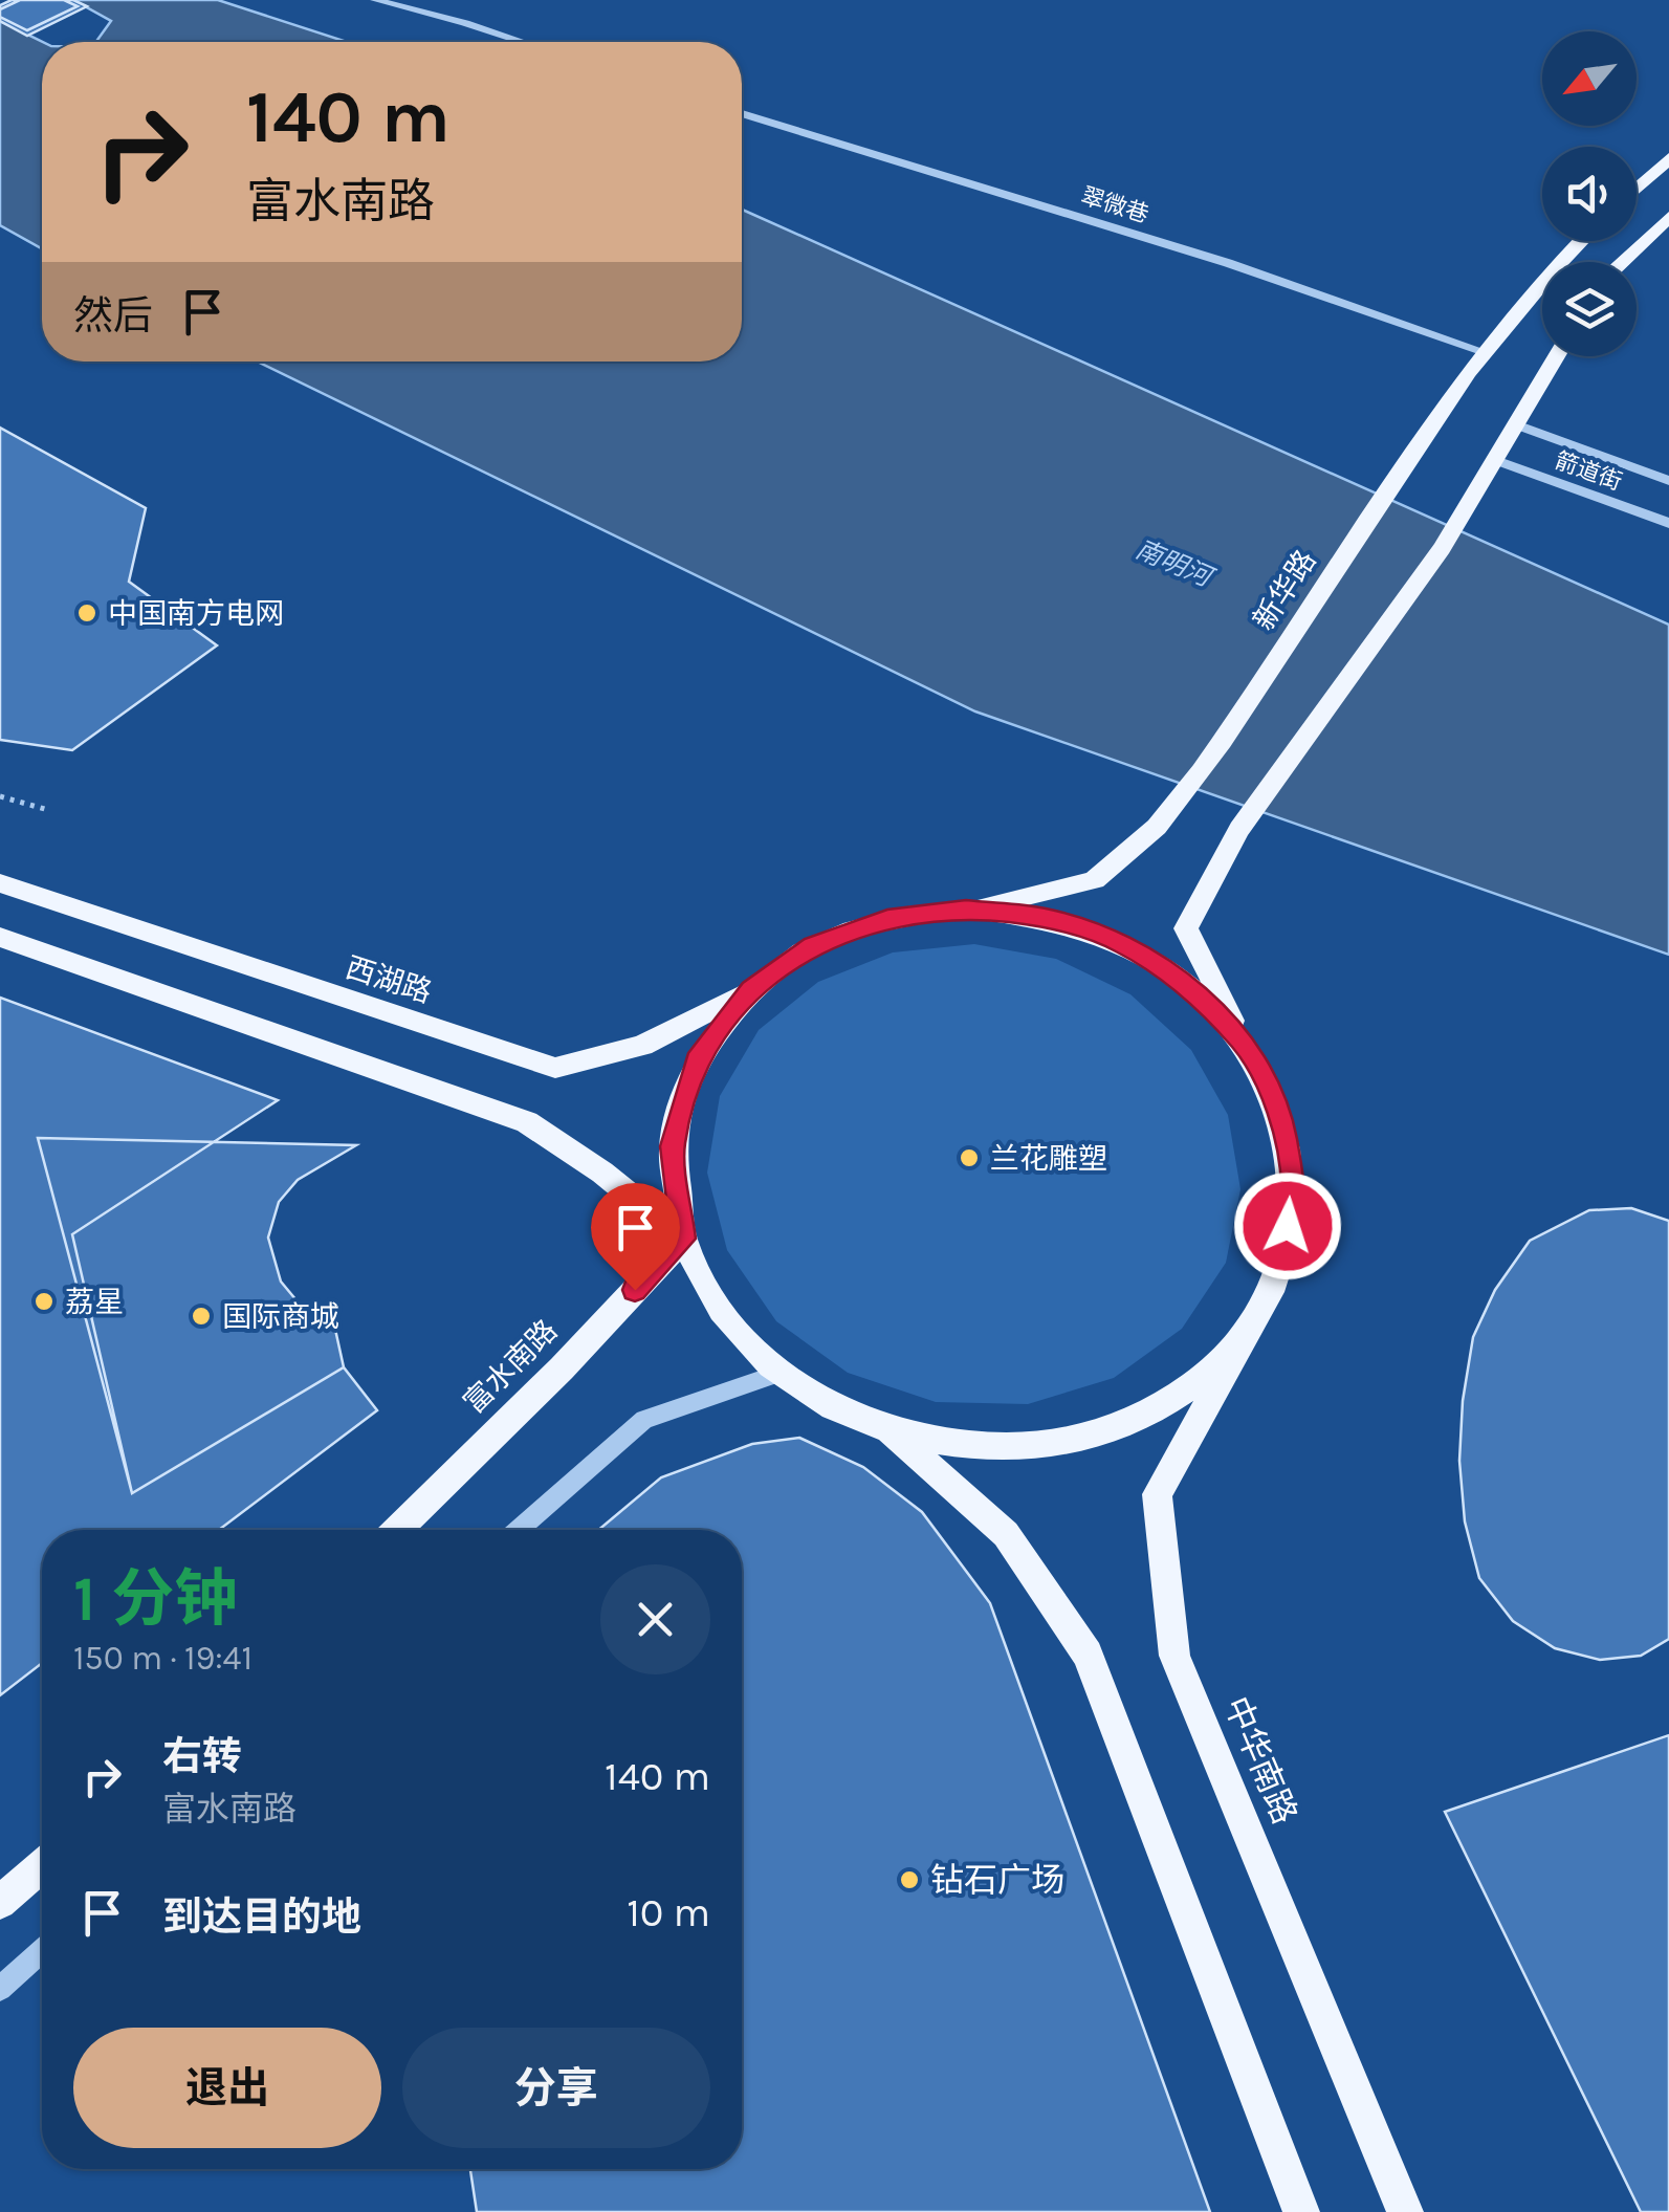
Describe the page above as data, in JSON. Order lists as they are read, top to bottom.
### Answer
{
  "streets": {
    "main road": [
      "新华路",
      "西湖路",
      "富水南路",
      "中华南路"
    ],
    "street": ["翠微巷", "箭道街"]
  },
  "crossings": [
    ["翠微巷", "新华路"]
  ],
  "water": ["南明河"],
  "places": [
    "中国南方电网",
    "兰花雕塑",
    "荔星",
    "国际商城",
    "钻石广场"
  ],
  "north": "bottom left",
  "page": {
    "turn": ["140 m", "富水南路"],
    "then": "然后",
    "heading": ["1 分钟", "150 m · 19:41"],
    "list": [
      {
        "name": "右转",
        "note": "富水南路",
        "value": "140 m"
      },
      {
        "name": "到达目的地",
        "value": "10 m"
      }
    ],
    "buttons": ["退出", "分享"]
  }
}
